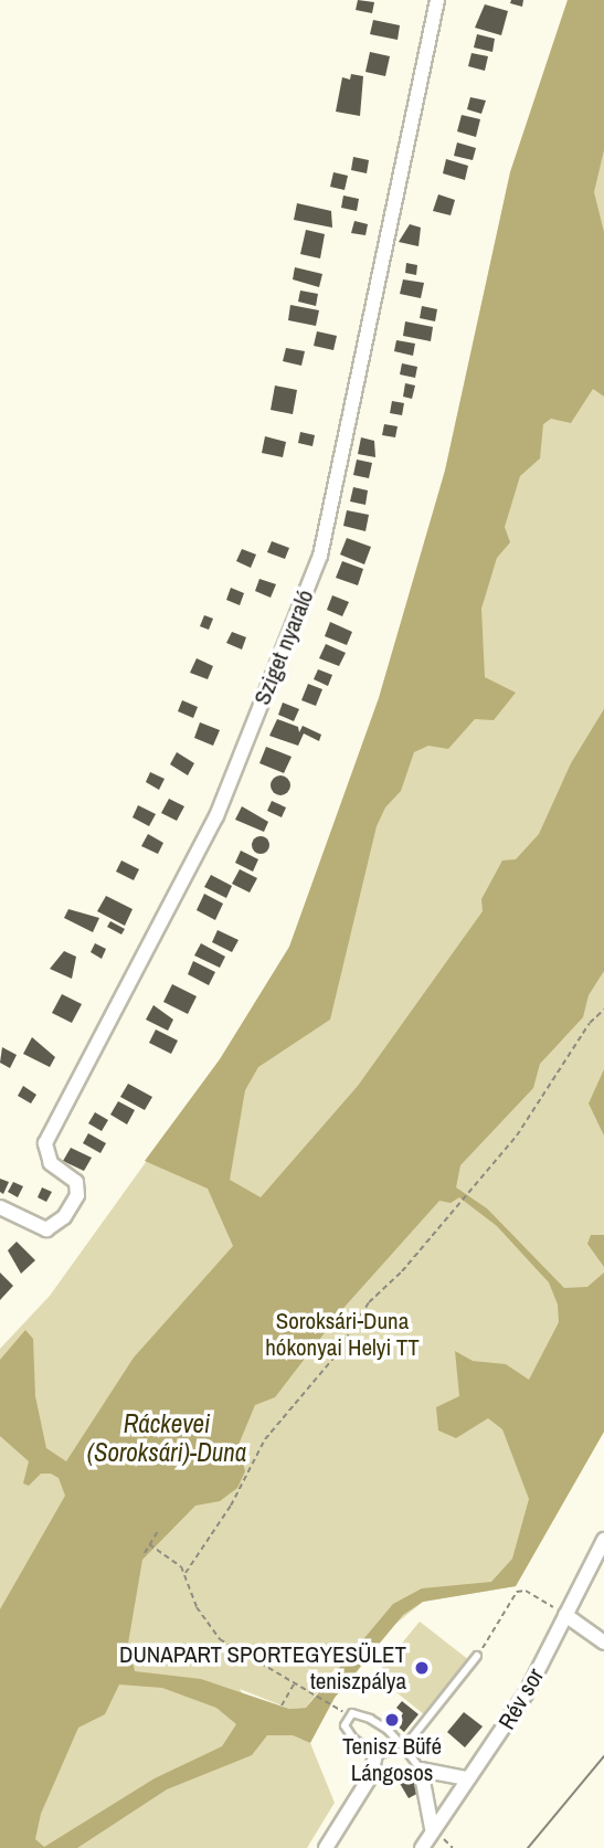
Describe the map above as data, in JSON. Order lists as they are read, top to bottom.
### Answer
{
  "streets": {
    "street": ["Sziget nyaraló", "Rév sor"]
  },
  "water": ["Ráckevei (Soroksári)-Duna"],
  "parks": ["Soroksári-Duna hókonyai Helyi TT"],
  "places": ["DUNAPART SPORTEGYESÜLET teniszpálya", "Tenisz Büfé Lángosos"]
}
